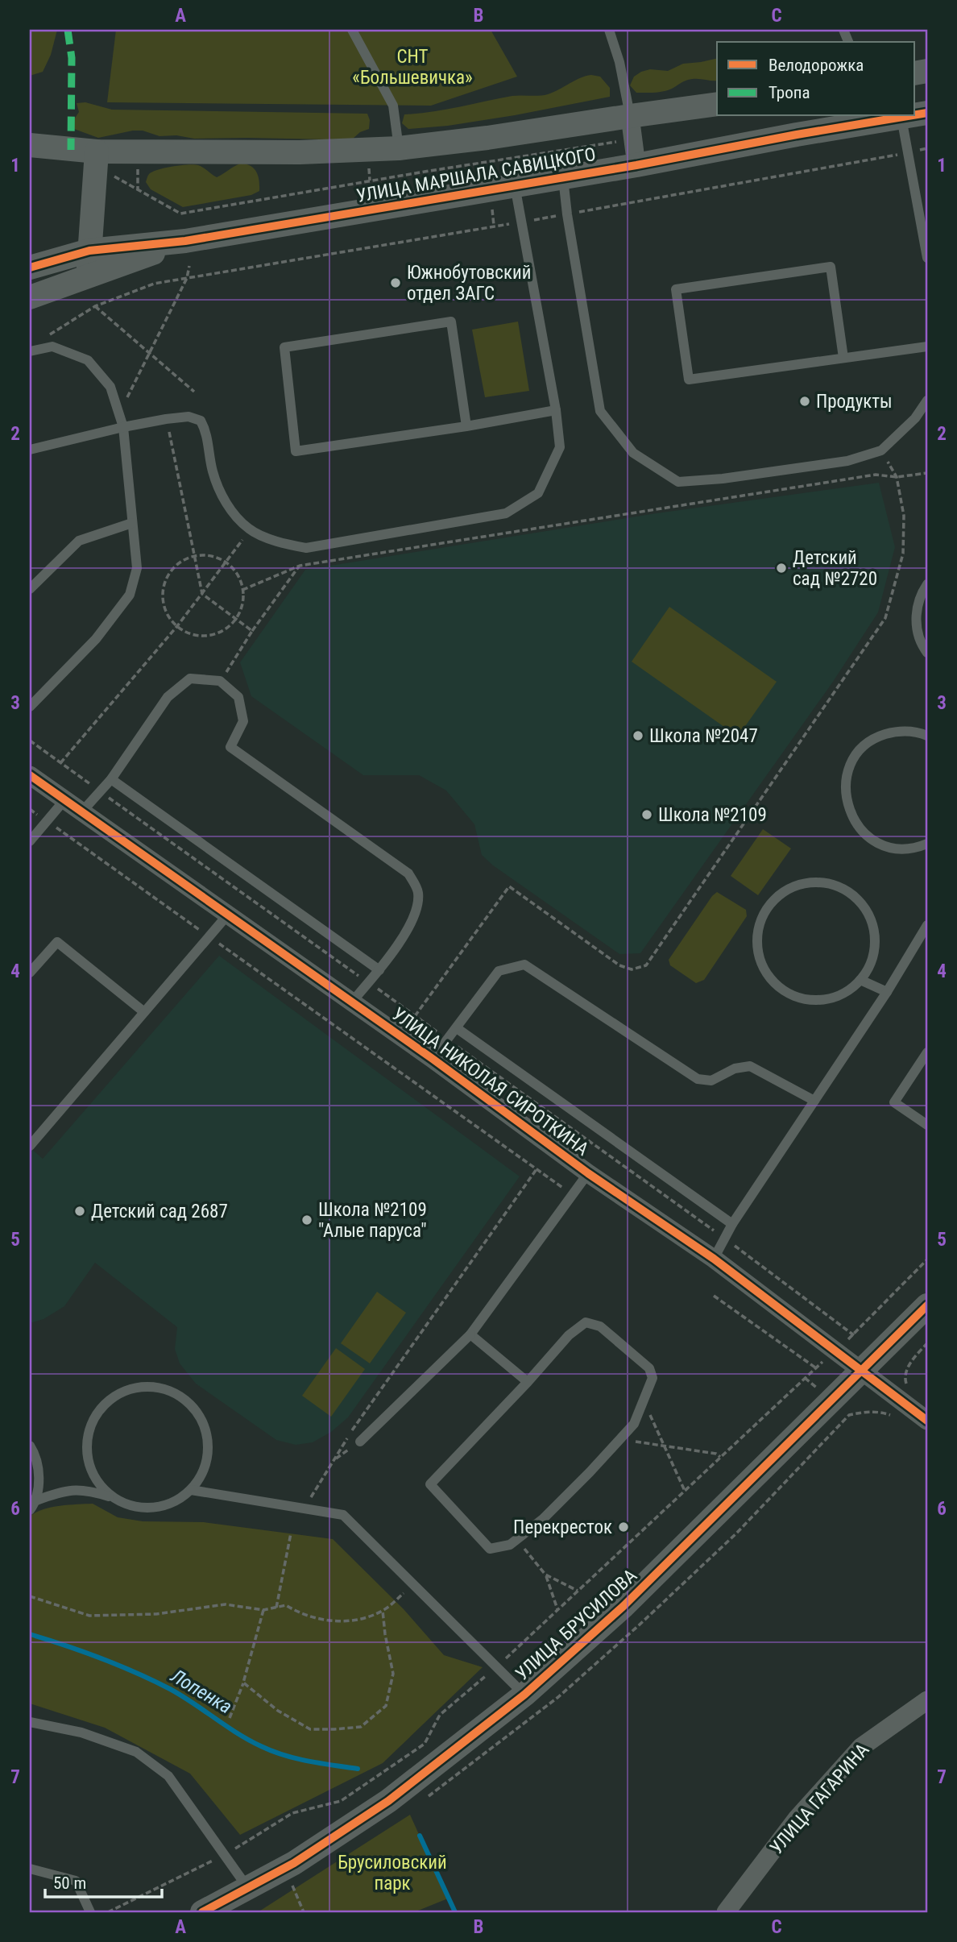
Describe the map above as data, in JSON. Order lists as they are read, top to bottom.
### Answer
{
  "streets": {
    "street": [
      "УЛИЦА МАРШАЛА САВИЦКОГО",
      "УЛИЦА НИКОЛАЯ СИРОТКИНА",
      "УЛИЦА БРУСИЛОВА",
      "УЛИЦА ГАГАРИНА"
    ]
  },
  "crossings": [
    ["УЛИЦА НИКОЛАЯ СИРОТКИНА", "УЛИЦА БРУСИЛОВА"]
  ],
  "water": ["Лопенка"],
  "parks": ["СНТ «Большевичка»", "Брусиловский парк"],
  "places": [
    "Южнобутовский отдел ЗАГС",
    "Продукты",
    "Детский сад №2720",
    "Школа №2047",
    "Школа №2109",
    "Детский сад 2687",
    "Школа №2109 \"Алые паруса\"",
    "Перекресток"
  ],
  "legend": ["Велодорожка", "Тропа"],
  "scale_bar": "50 m",
  "grid": {
    "columns": ["A", "B", "C"],
    "rows": [
      "1",
      "2",
      "3",
      "4",
      "5",
      "6",
      "7"
    ]
  }
}
